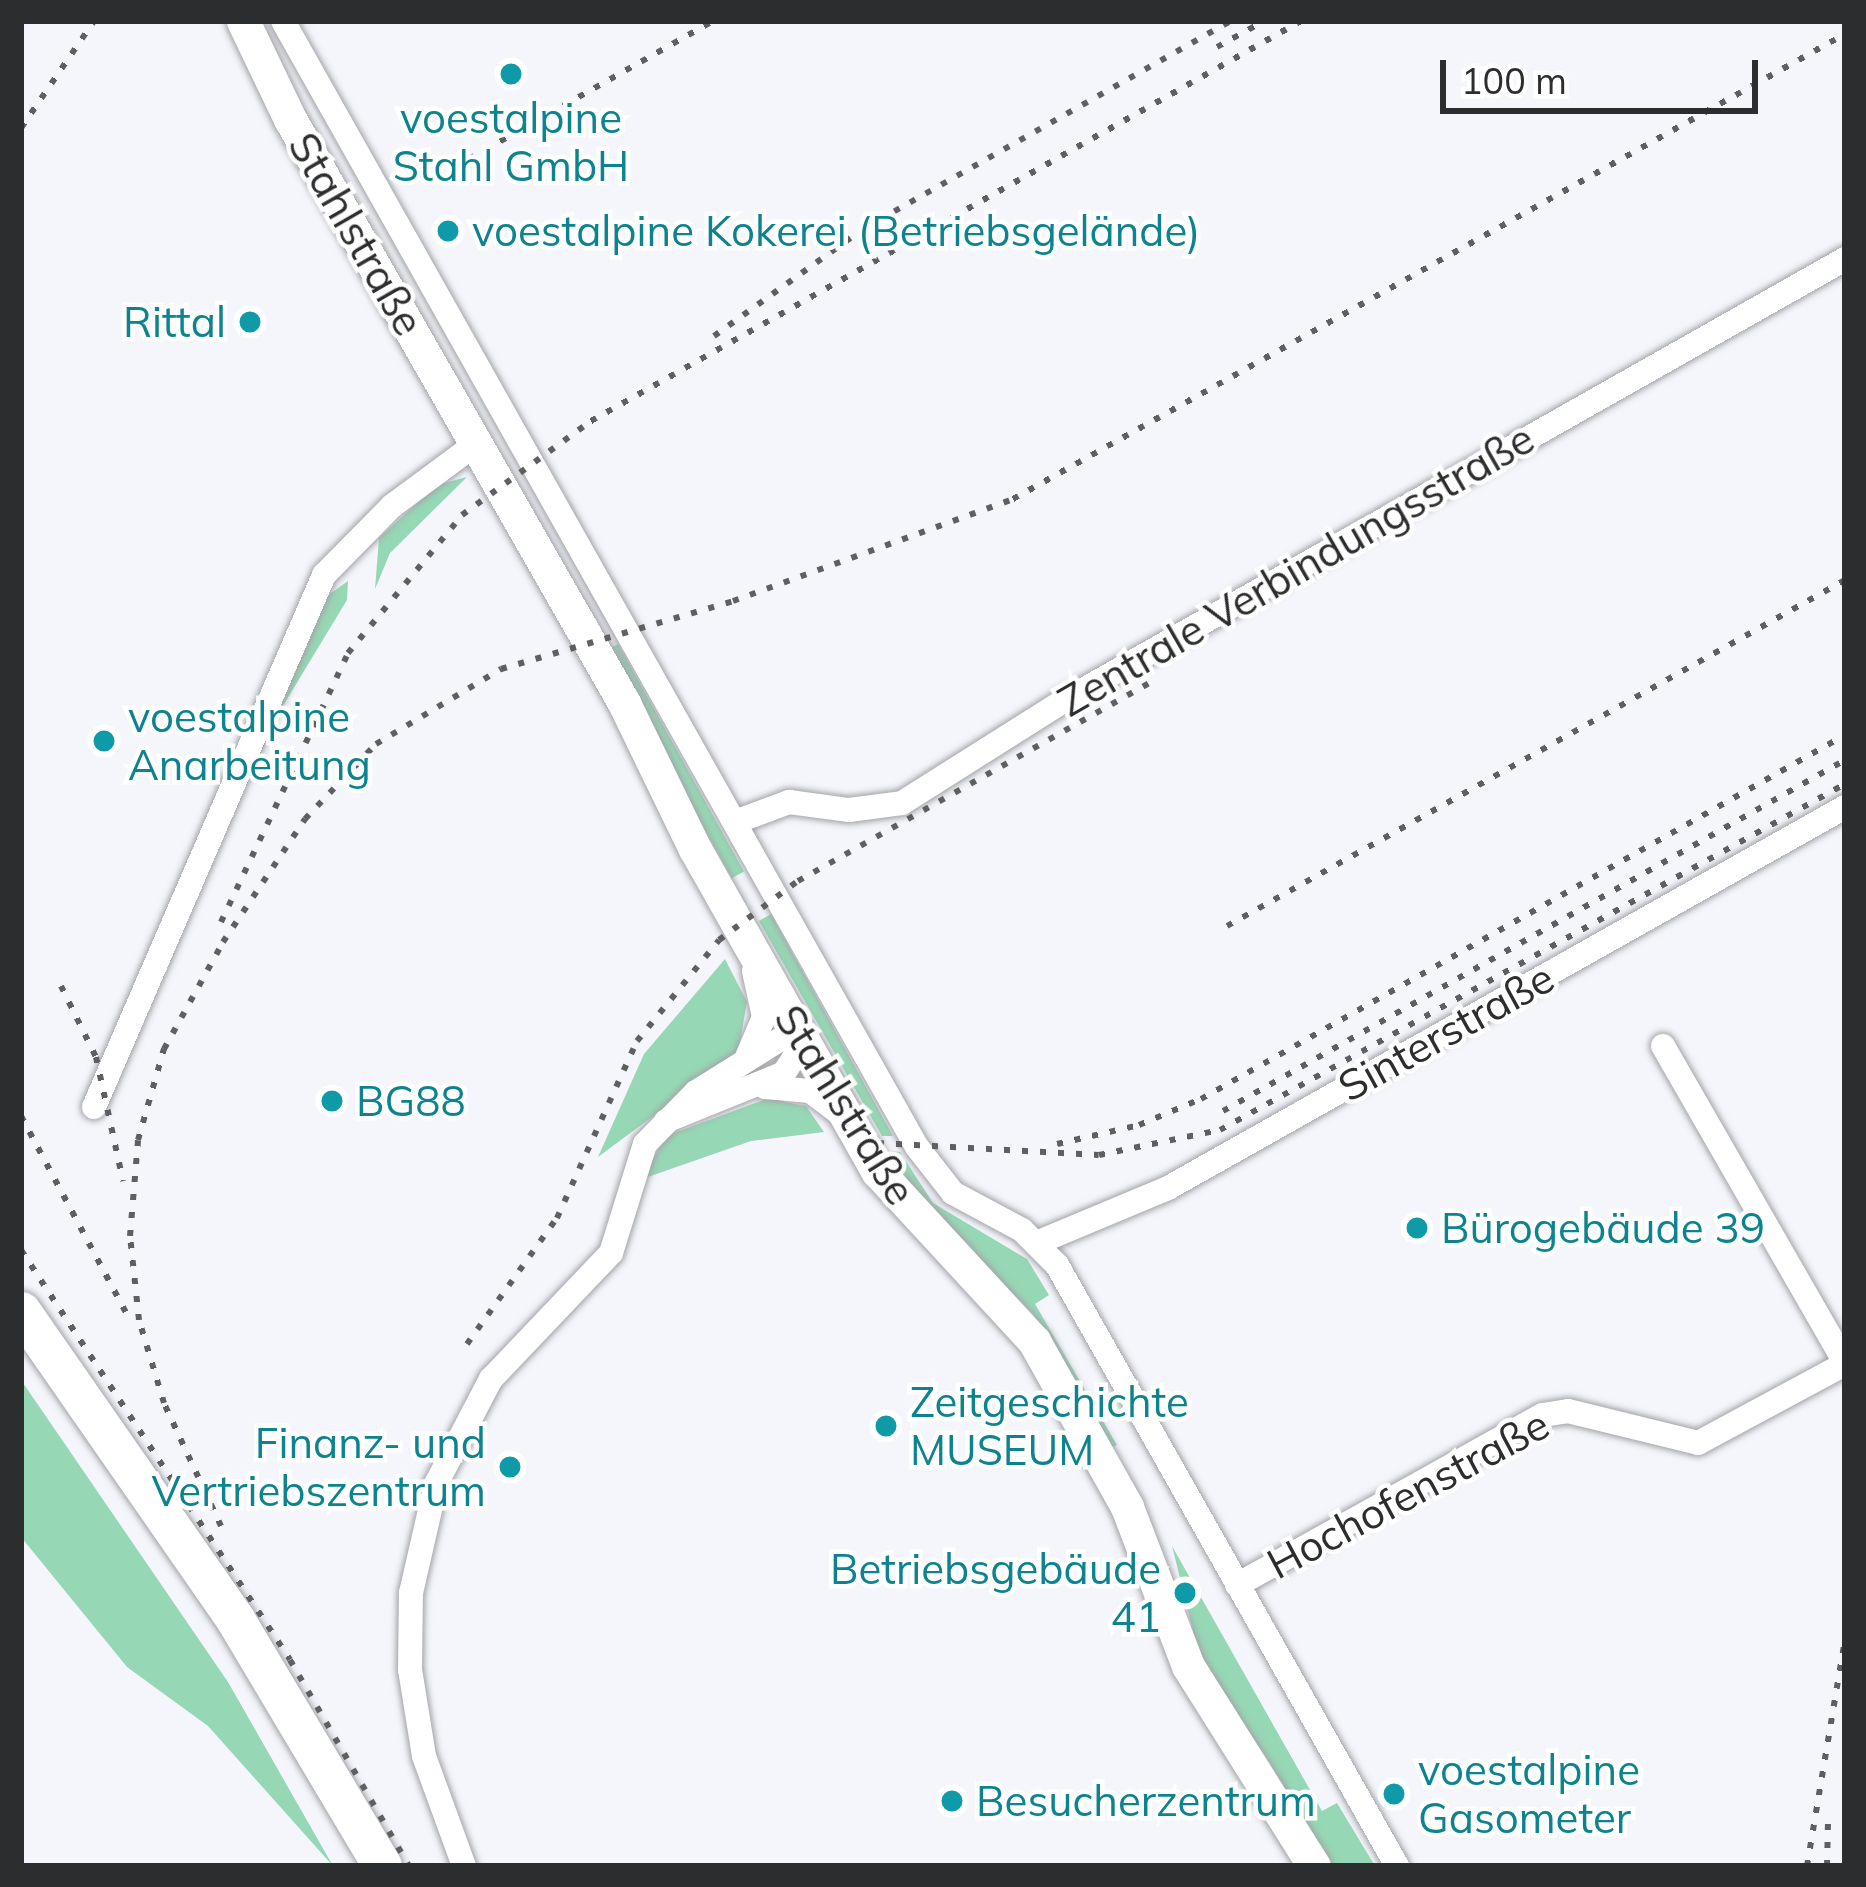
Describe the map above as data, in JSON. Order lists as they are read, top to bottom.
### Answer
{
  "streets": {
    "street": [
      "Stahlstraße",
      "Zentrale Verbindungsstraße",
      "Sinterstraße",
      "Hochofenstraße"
    ]
  },
  "places": [
    "voestalpine Stahl GmbH",
    "voestalpine Kokerei (Betriebsgelände)",
    "Rittal",
    "voestalpine Anarbeitung",
    "BG88",
    "Bürogebäude 39",
    "Zeitgeschichte MUSEUM",
    "Finanz- und Vertriebszentrum",
    "Betriebsgebäude 41",
    "voestalpine Gasometer",
    "Besucherzentrum"
  ],
  "scale_bar": "100 m"
}
